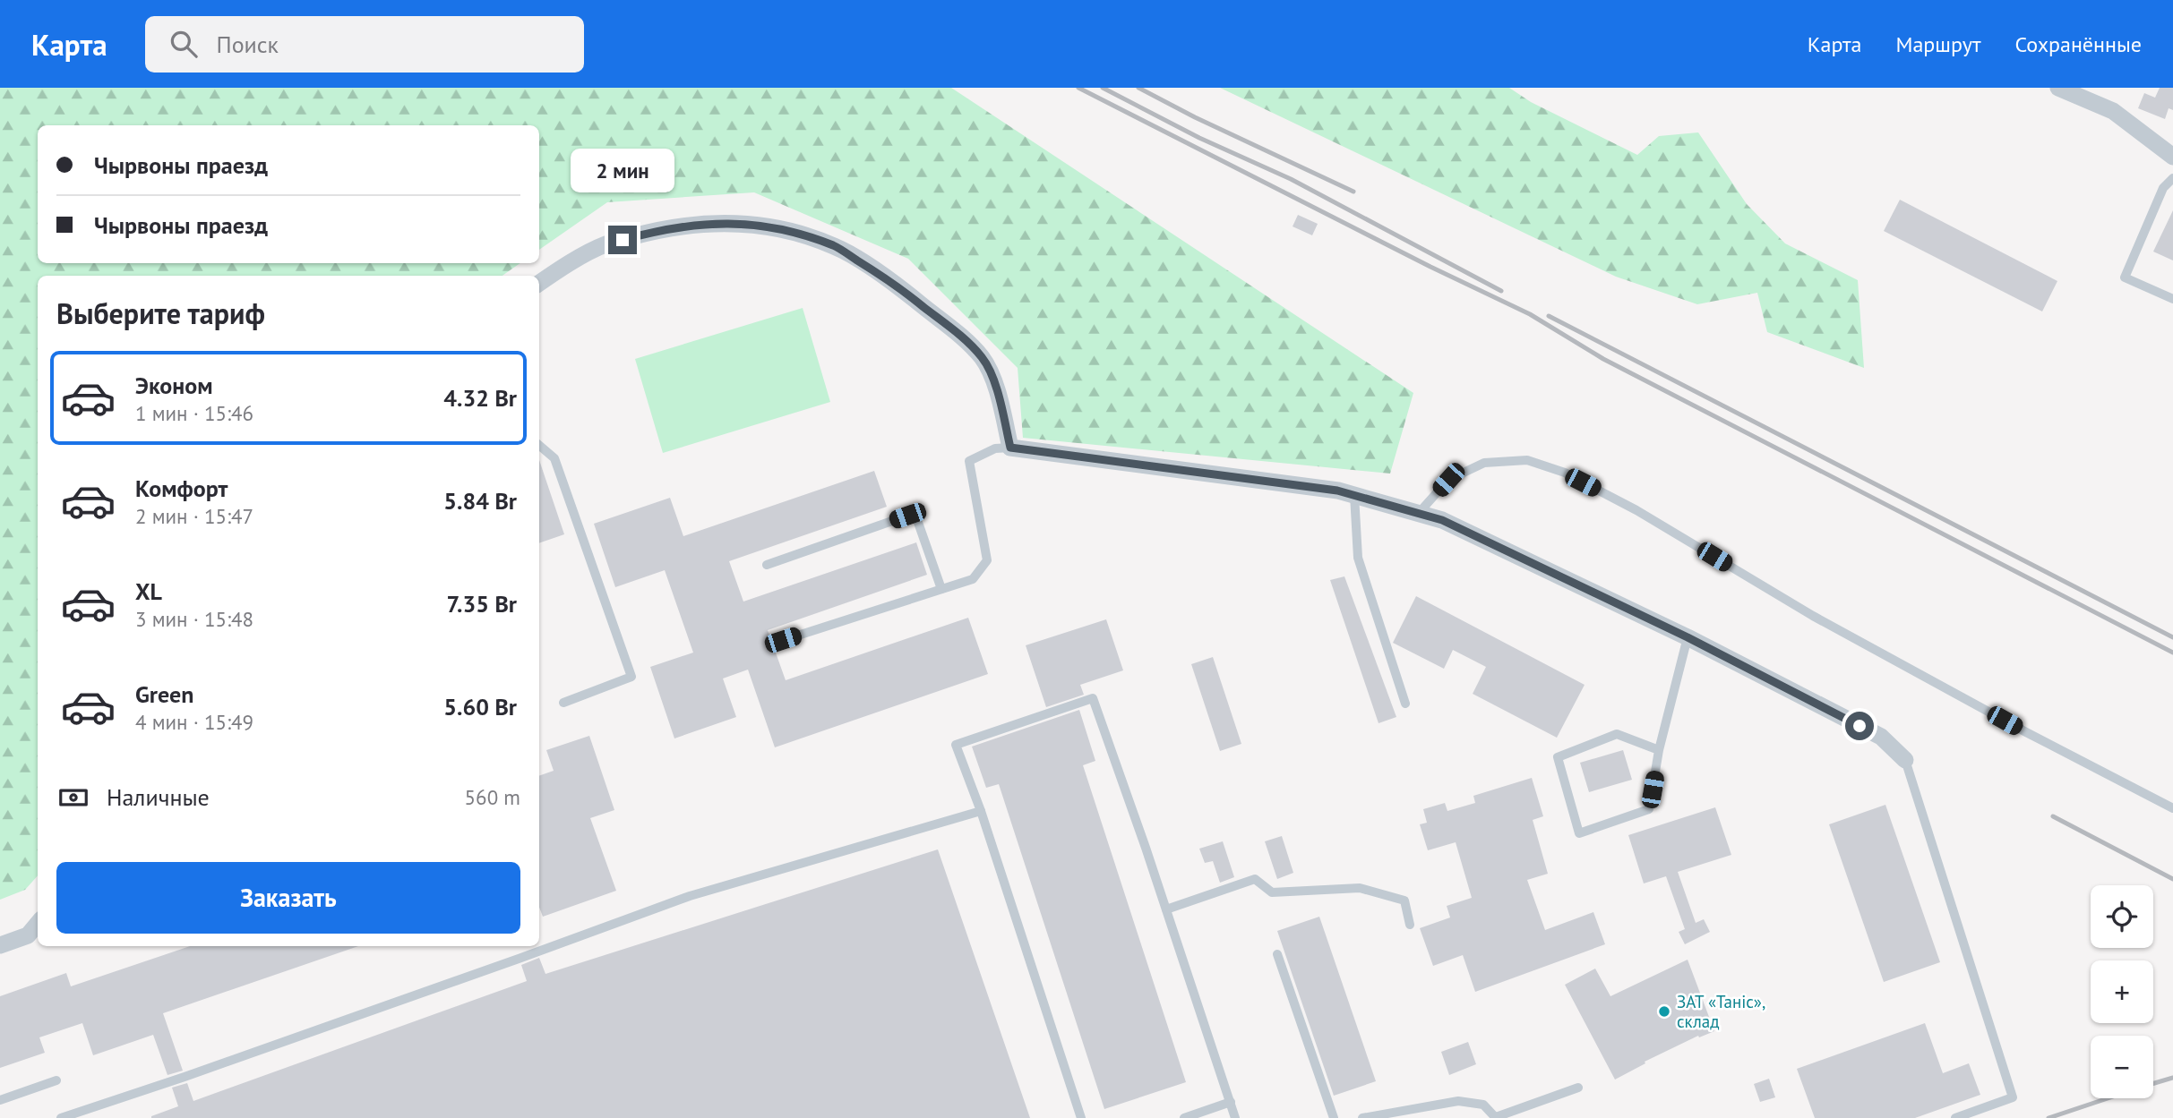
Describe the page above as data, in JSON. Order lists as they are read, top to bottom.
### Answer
{
  "places": ["ЗАТ «Таніс», склад"],
  "page": {
    "header": "Карта",
    "search": "Поиск",
    "nav": ["Карта", "Маршрут", "Сохранённые"],
    "banner": ["Чырвоны праезд", "Чырвоны праезд"],
    "bubble": "2 мин",
    "heading": "Выберите тариф",
    "list": [
      {
        "name": "Эконом",
        "note": "1 мин · 15:46",
        "value": "4.32 Br"
      },
      {
        "name": "Комфорт",
        "note": "2 мин · 15:47",
        "value": "5.84 Br"
      },
      {
        "name": "XL",
        "note": "3 мин · 15:48",
        "value": "7.35 Br"
      },
      {
        "name": "Green",
        "note": "4 мин · 15:49",
        "value": "5.60 Br"
      }
    ],
    "pay": ["Наличные", "560 m"],
    "buttons": "Заказать",
    "map_buttons": ["+", "−"]
  }
}
